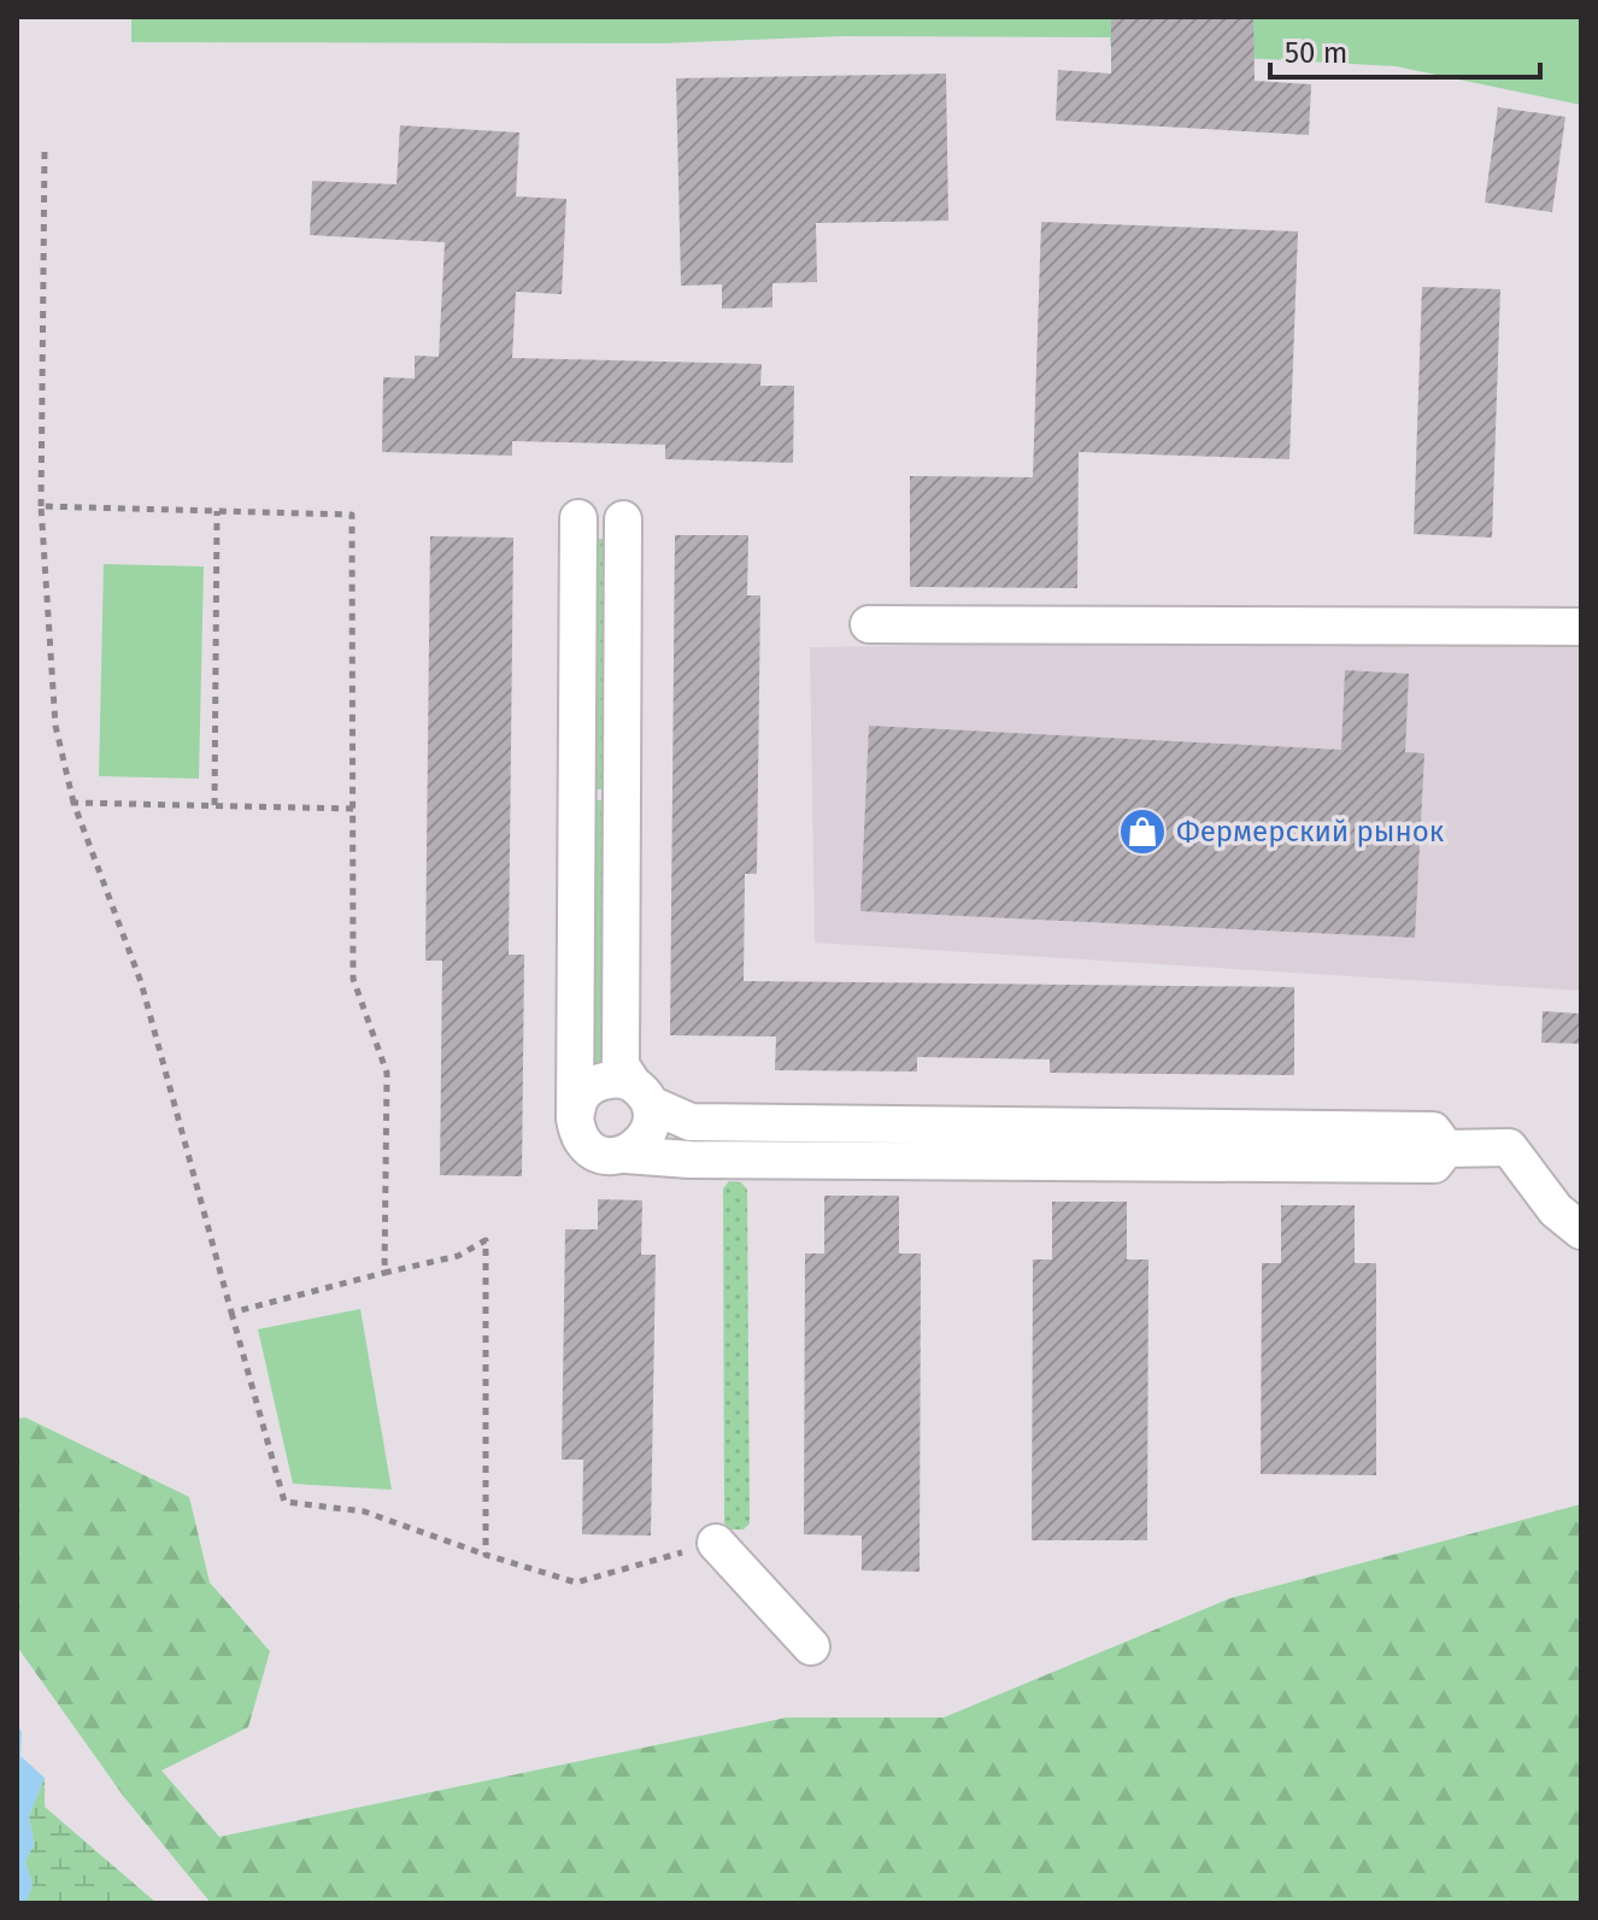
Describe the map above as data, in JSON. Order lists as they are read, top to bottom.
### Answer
{
  "places": {
    "shop": ["Фермерский рынок"]
  },
  "scale_bar": "50 m"
}
